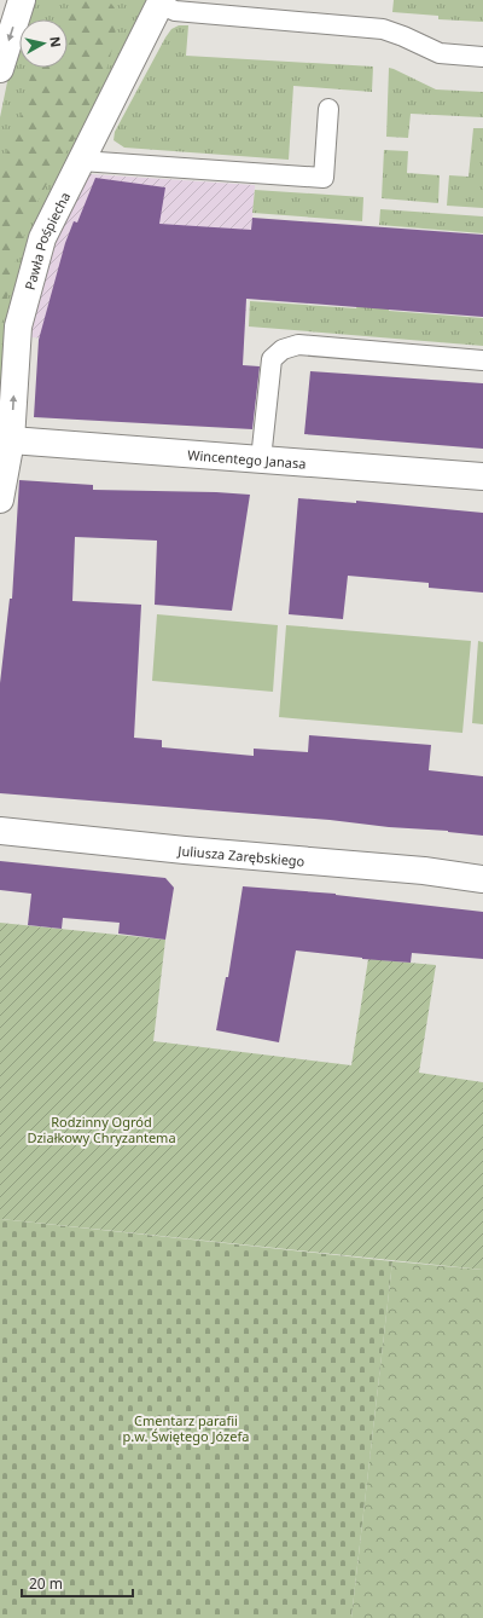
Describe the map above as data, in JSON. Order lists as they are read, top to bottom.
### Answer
{
  "streets": {
    "street": ["Pawła Pośpiecha", "Wincentego Janasa", "Juliusza Zarębskiego"]
  },
  "crossings": [
    ["Pawła Pośpiecha", "Wincentego Janasa"]
  ],
  "one_way": ["Pawła Pośpiecha"],
  "parks": ["Rodzinny Ogród Działkowy Chryzantema", "Cmentarz parafii p.w. Świętego Józefa"],
  "scale_bar": "20 m",
  "north": "right"
}
